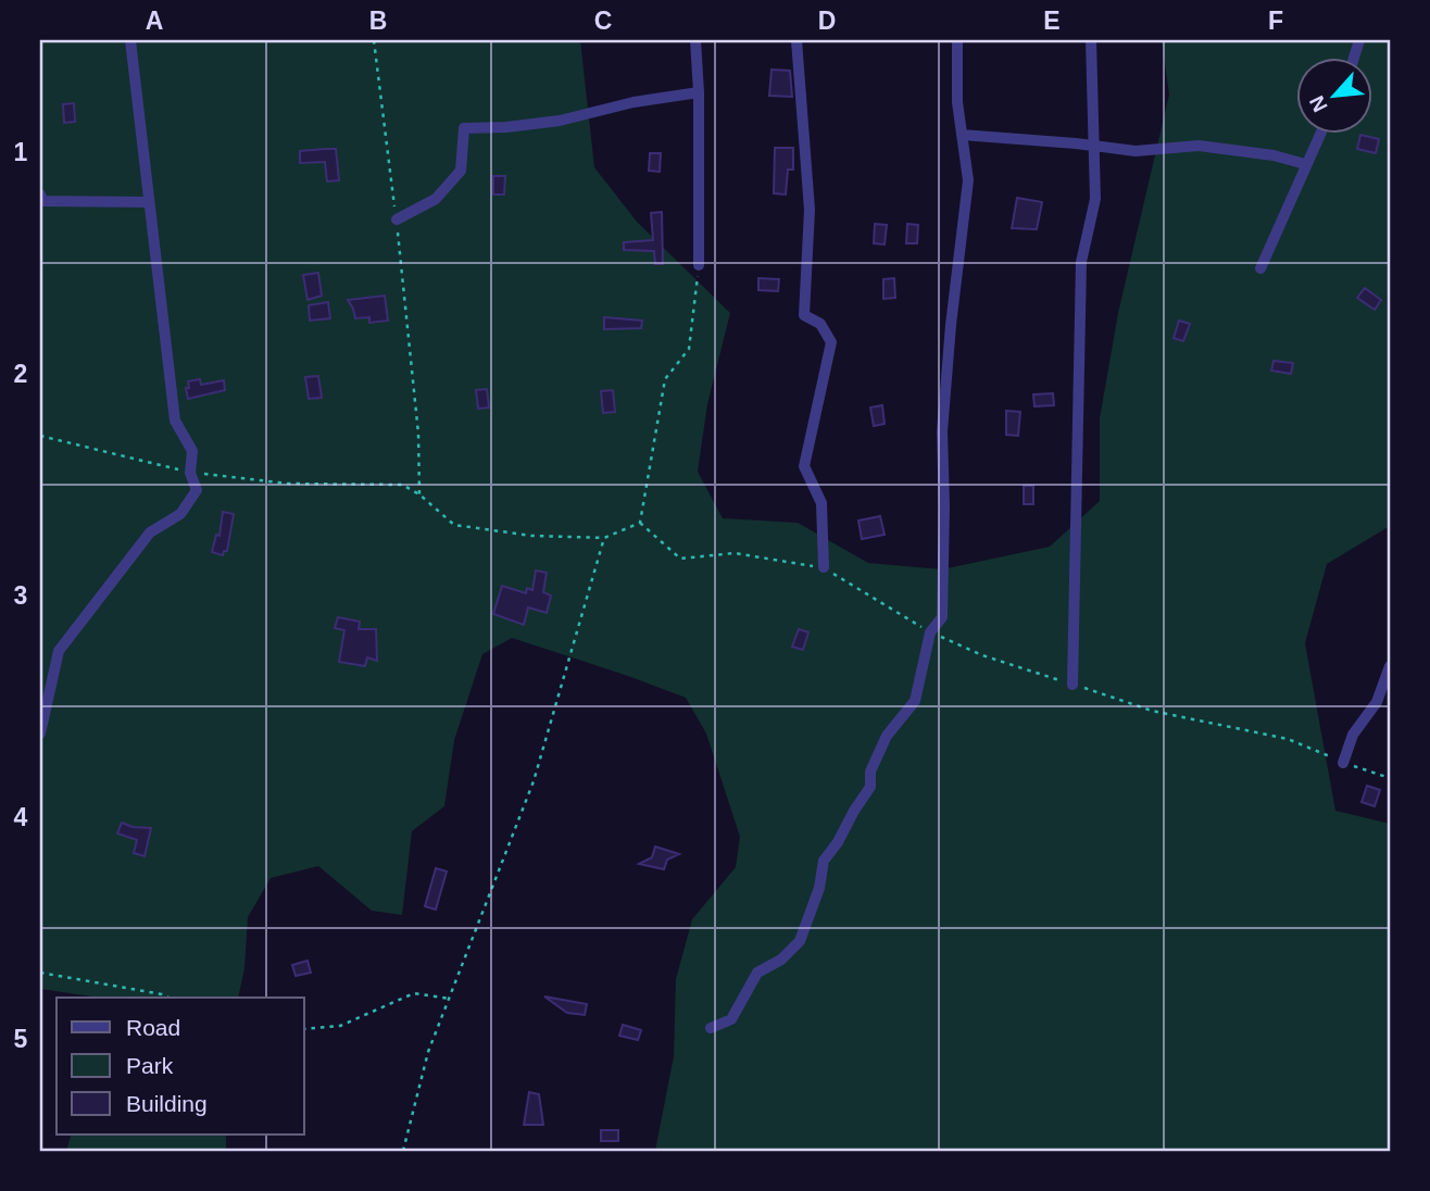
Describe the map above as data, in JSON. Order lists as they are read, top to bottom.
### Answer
{
  "legend": ["Road", "Park", "Building"],
  "north": "bottom left",
  "grid": {
    "columns": [
      "A",
      "B",
      "C",
      "D",
      "E",
      "F"
    ],
    "rows": [
      "1",
      "2",
      "3",
      "4",
      "5"
    ]
  }
}
